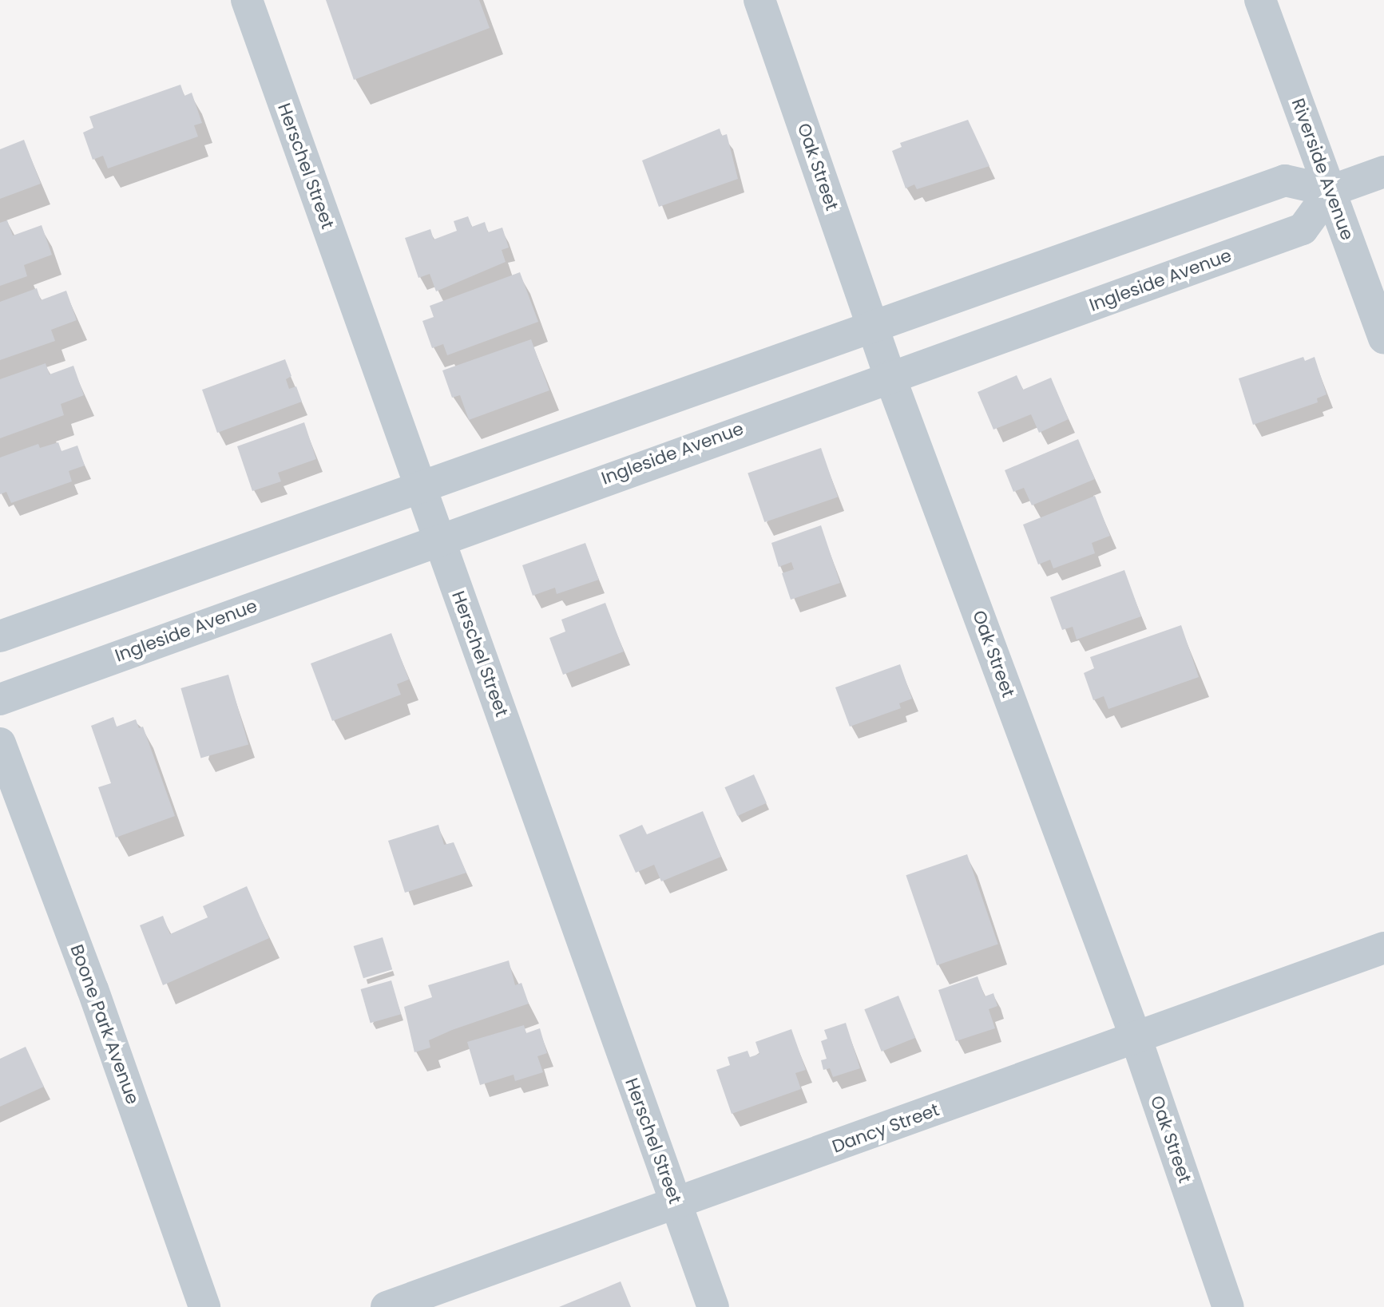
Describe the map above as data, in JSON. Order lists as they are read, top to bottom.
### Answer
{
  "streets": {
    "street": [
      "Herschel Street",
      "Oak Street",
      "Riverside Avenue",
      "Ingleside Avenue",
      "Boone Park Avenue",
      "Dancy Street"
    ]
  },
  "crossings": [
    ["Herschel Street", "Ingleside Avenue"],
    ["Herschel Street", "Dancy Street"],
    ["Oak Street", "Ingleside Avenue"],
    ["Oak Street", "Dancy Street"],
    ["Riverside Avenue", "Ingleside Avenue"]
  ]
}
